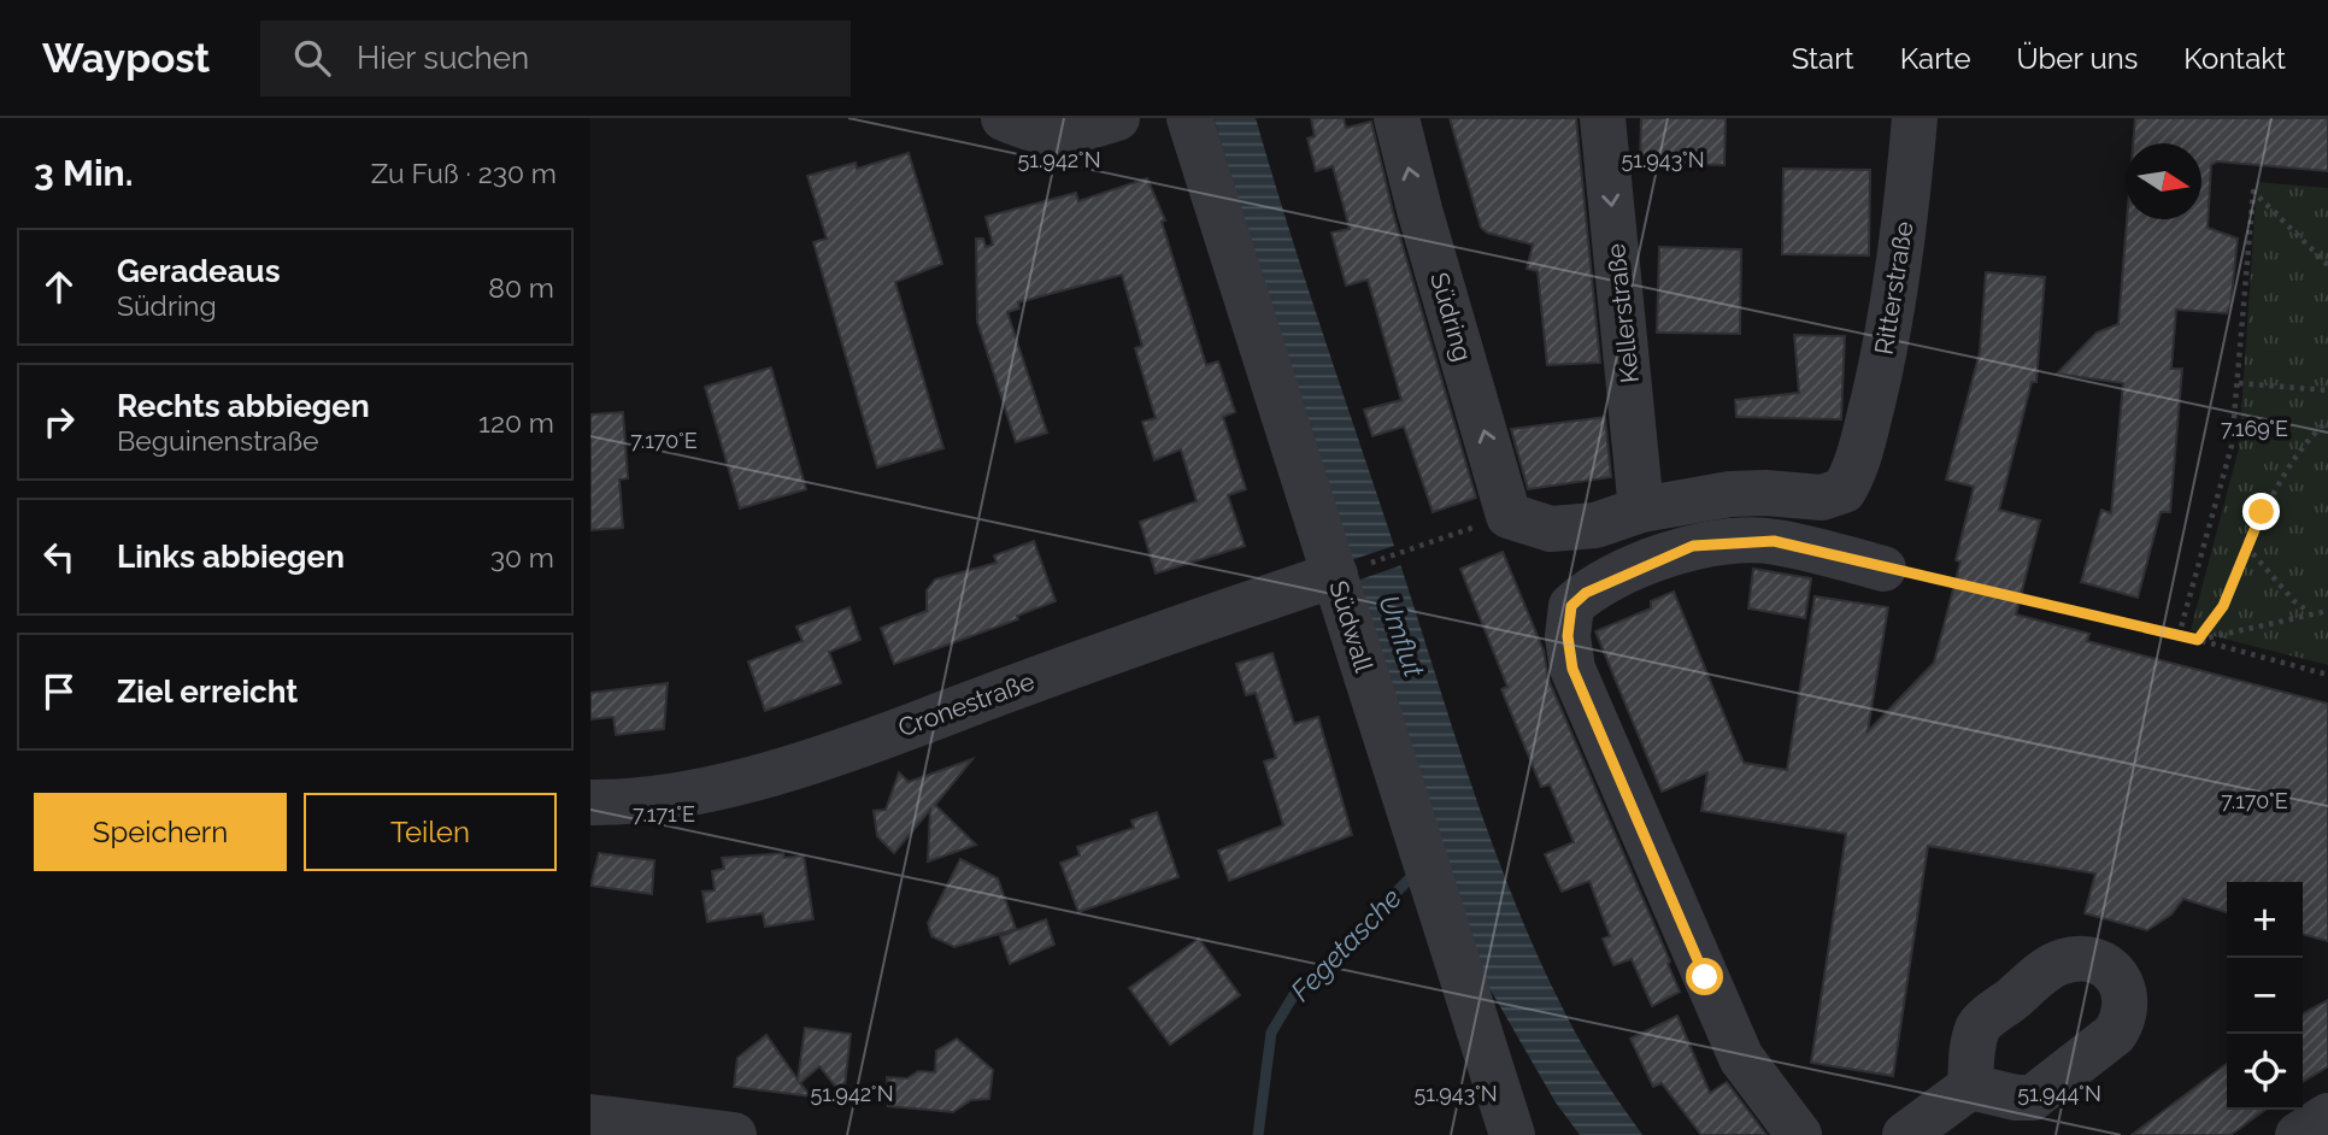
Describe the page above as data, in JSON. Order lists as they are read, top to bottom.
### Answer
{
  "streets": {
    "street": [
      "Ritterstraße",
      "Kellerstraße",
      "Südring",
      "Südwall",
      "Cronestraße"
    ]
  },
  "crossings": [
    ["Ritterstraße", "Kellerstraße"],
    ["Südwall", "Cronestraße"]
  ],
  "one_way": ["Kellerstraße", "Südring"],
  "water": ["Umflut", "Fegetasche"],
  "north": "right",
  "page": {
    "header": "Waypost",
    "search": "Hier suchen",
    "nav": [
      "Start",
      "Karte",
      "Über uns",
      "Kontakt"
    ],
    "heading": ["3 Min.", "Zu Fuß · 230 m"],
    "list": [
      ["Geradeaus", "Südring", "80 m"],
      ["Rechts abbiegen", "Beguinenstraße", "120 m"],
      ["Links abbiegen", "30 m"],
      "Ziel erreicht"
    ],
    "buttons": ["Speichern", "Teilen"],
    "map_buttons": ["+", "−"]
  },
  "coordinates": [
    "51.942°N",
    "51.943°N",
    "7.169°E",
    "7.170°E",
    "7.171°E",
    "51.944°N"
  ]
}
